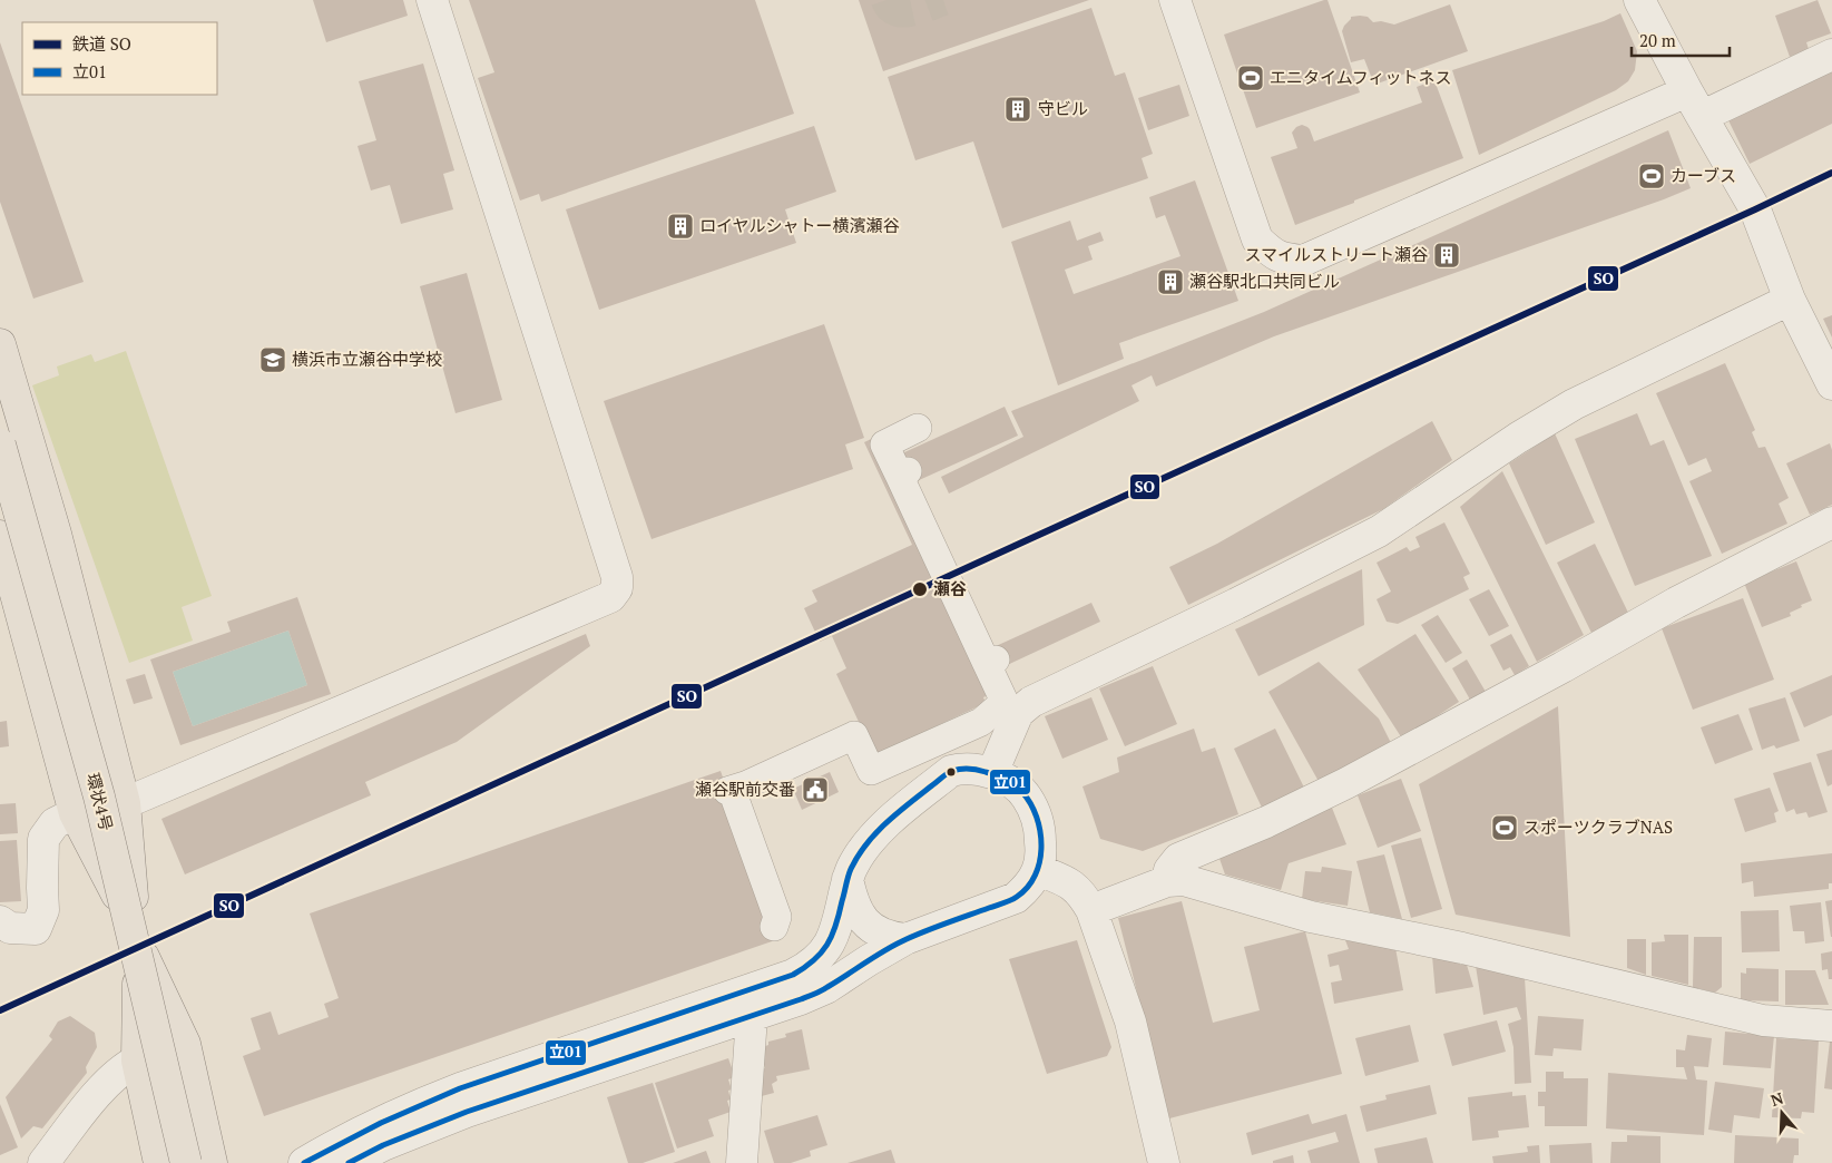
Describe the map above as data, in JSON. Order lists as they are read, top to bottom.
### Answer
{
  "streets": {
    "main road": ["環状4号"]
  },
  "places": {
    "sports": ["エニタイムフィットネス", "カーブス", "スポーツクラブNAS"],
    "building": [
      "守ビル",
      "ロイヤルシャトー横濱瀬谷",
      "スマイルストリート瀬谷",
      "瀬谷駅北口共同ビル"
    ],
    "school or university": ["横浜市立瀬谷中学校"],
    "other": ["瀬谷"],
    "public building": ["瀬谷駅前交番"]
  },
  "lines": ["rail line SO", "transit line 立01"],
  "legend": ["鉄道 SO", "立01"],
  "scale_bar": "20 m",
  "north": "top"
}
